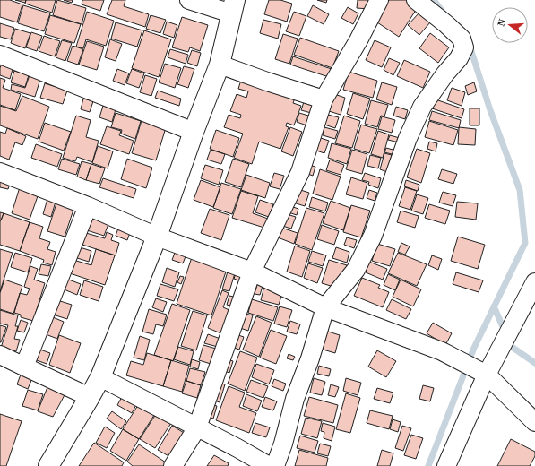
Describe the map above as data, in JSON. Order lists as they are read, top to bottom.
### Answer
{
  "north": "left"
}
